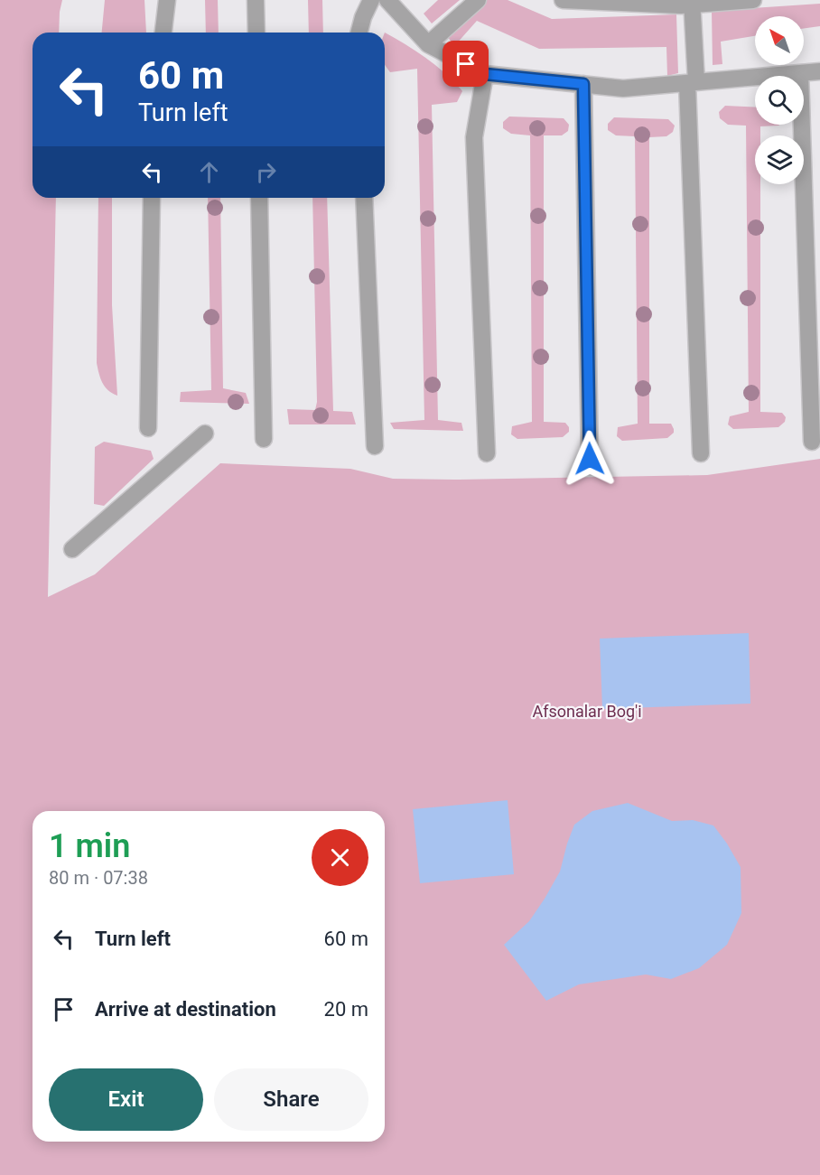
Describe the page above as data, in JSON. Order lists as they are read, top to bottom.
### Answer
{
  "parks": ["Afsonalar Bog'i"],
  "north": "top left",
  "page": {
    "turn": ["60 m", "Turn left"],
    "heading": ["1 min", "80 m · 07:38"],
    "list": [
      {
        "name": "Turn left",
        "value": "60 m"
      },
      {
        "name": "Arrive at destination",
        "value": "20 m"
      }
    ],
    "buttons": ["Exit", "Share"]
  }
}
